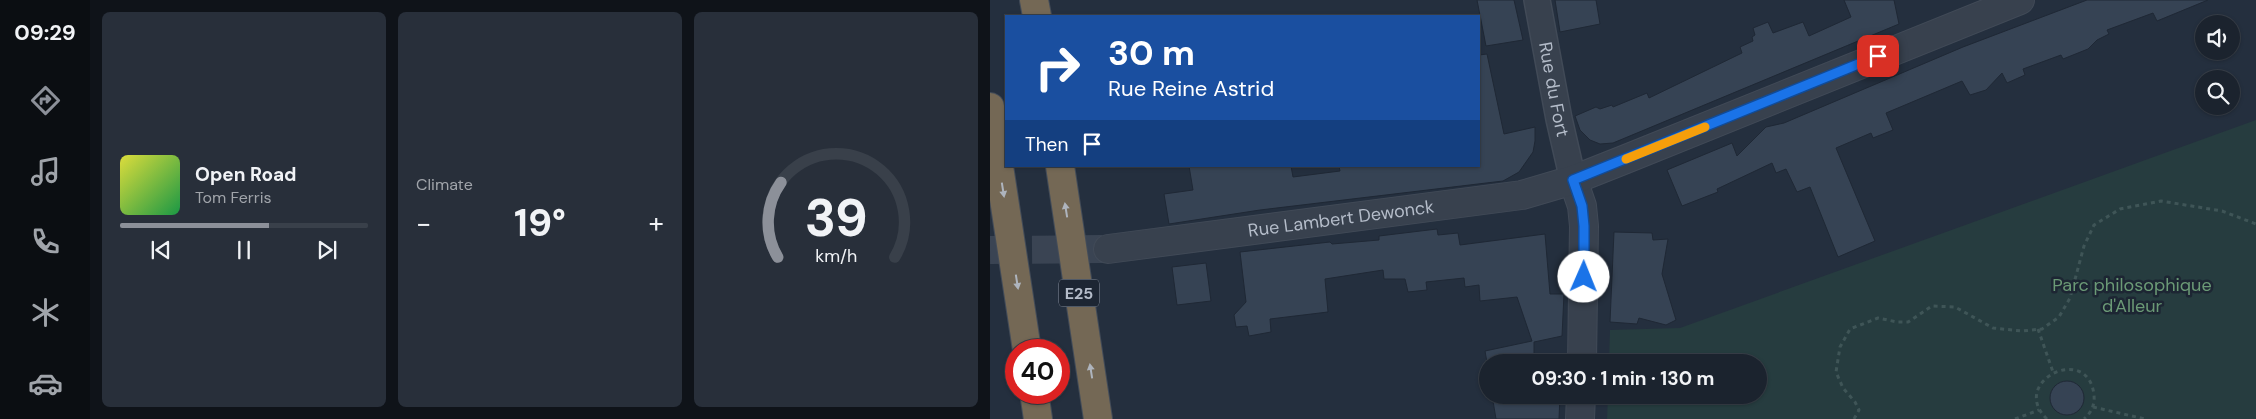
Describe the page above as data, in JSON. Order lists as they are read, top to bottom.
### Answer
{
  "streets": {
    "highway": ["E25"],
    "street": ["Rue du Fort", "Rue Lambert Dewonck"]
  },
  "crossings": [
    ["Rue du Fort", "Rue Lambert Dewonck"]
  ],
  "parks": ["Parc philosophique d'Alleur"],
  "page": {
    "tabs": "09:29",
    "tile": "Climate",
    "turn": ["30 m", "Rue Reine Astrid"],
    "then": "Then",
    "song": ["Open Road", "Tom Ferris"],
    "heat": ["−", "19°", "+"],
    "limit": "40",
    "trip": "09:30 · 1 min · 130 m",
    "gauge": ["39", "km/h"]
  }
}
